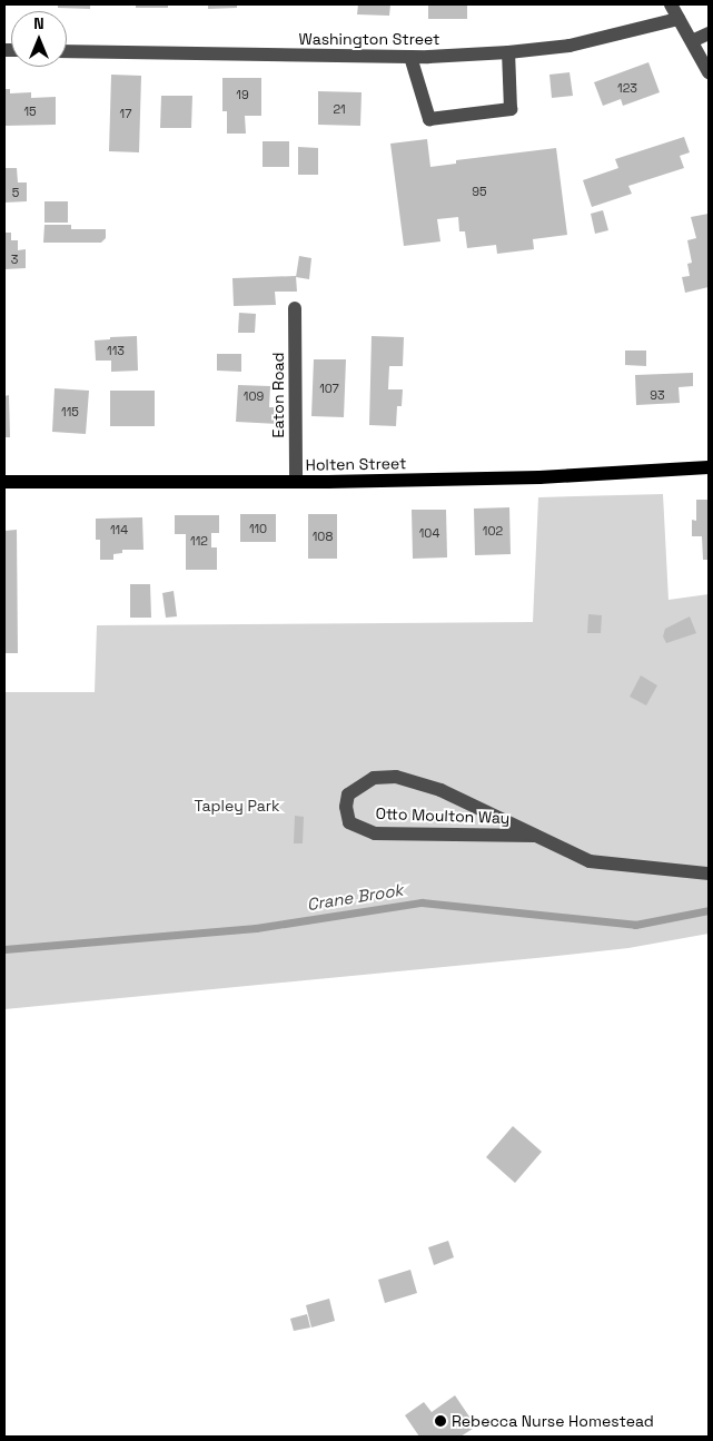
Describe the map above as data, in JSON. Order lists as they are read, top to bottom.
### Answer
{
  "streets": {
    "main road": ["Holten Street"],
    "street": ["Washington Street", "Eaton Road", "Otto Moulton Way"]
  },
  "crossings": [
    ["Eaton Road", "Holten Street"]
  ],
  "water": ["Crane Brook"],
  "parks": ["Tapley Park"],
  "places": ["Rebecca Nurse Homestead"],
  "house_numbers": [
    "123",
    "19",
    "21",
    "15",
    "17",
    "95",
    "5",
    "3",
    "113",
    "107",
    "93",
    "109",
    "115",
    "110",
    "114",
    "102",
    "104",
    "108",
    "112"
  ],
  "north": "top"
}
